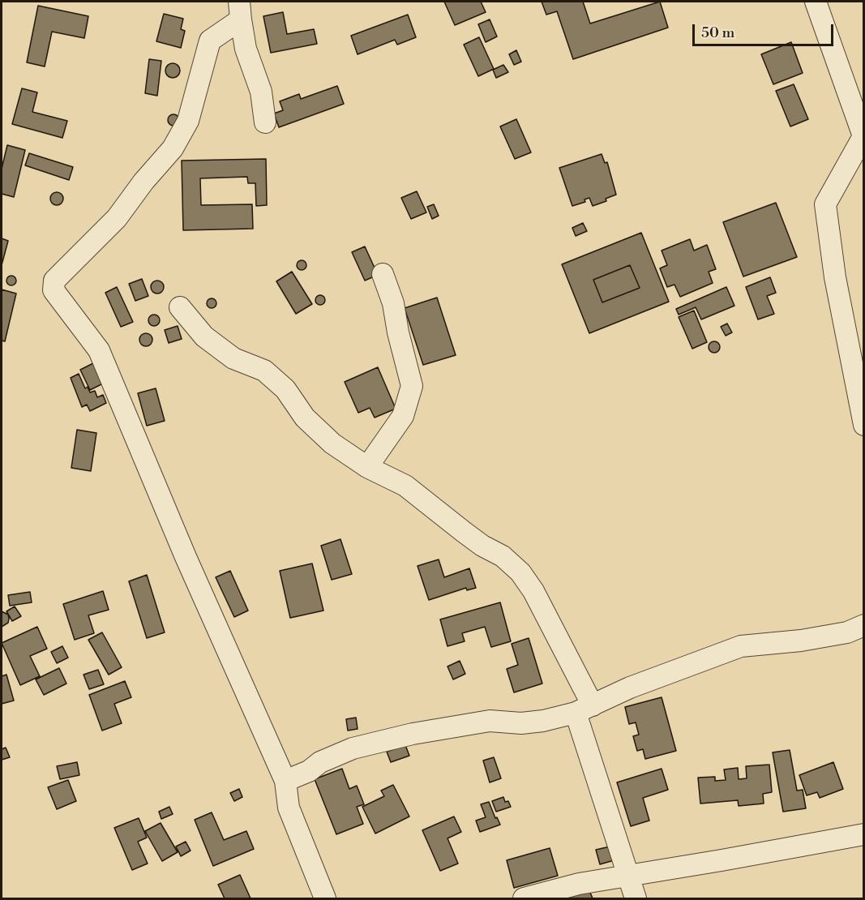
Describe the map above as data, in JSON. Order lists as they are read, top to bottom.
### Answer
{
  "scale_bar": "50 m"
}
